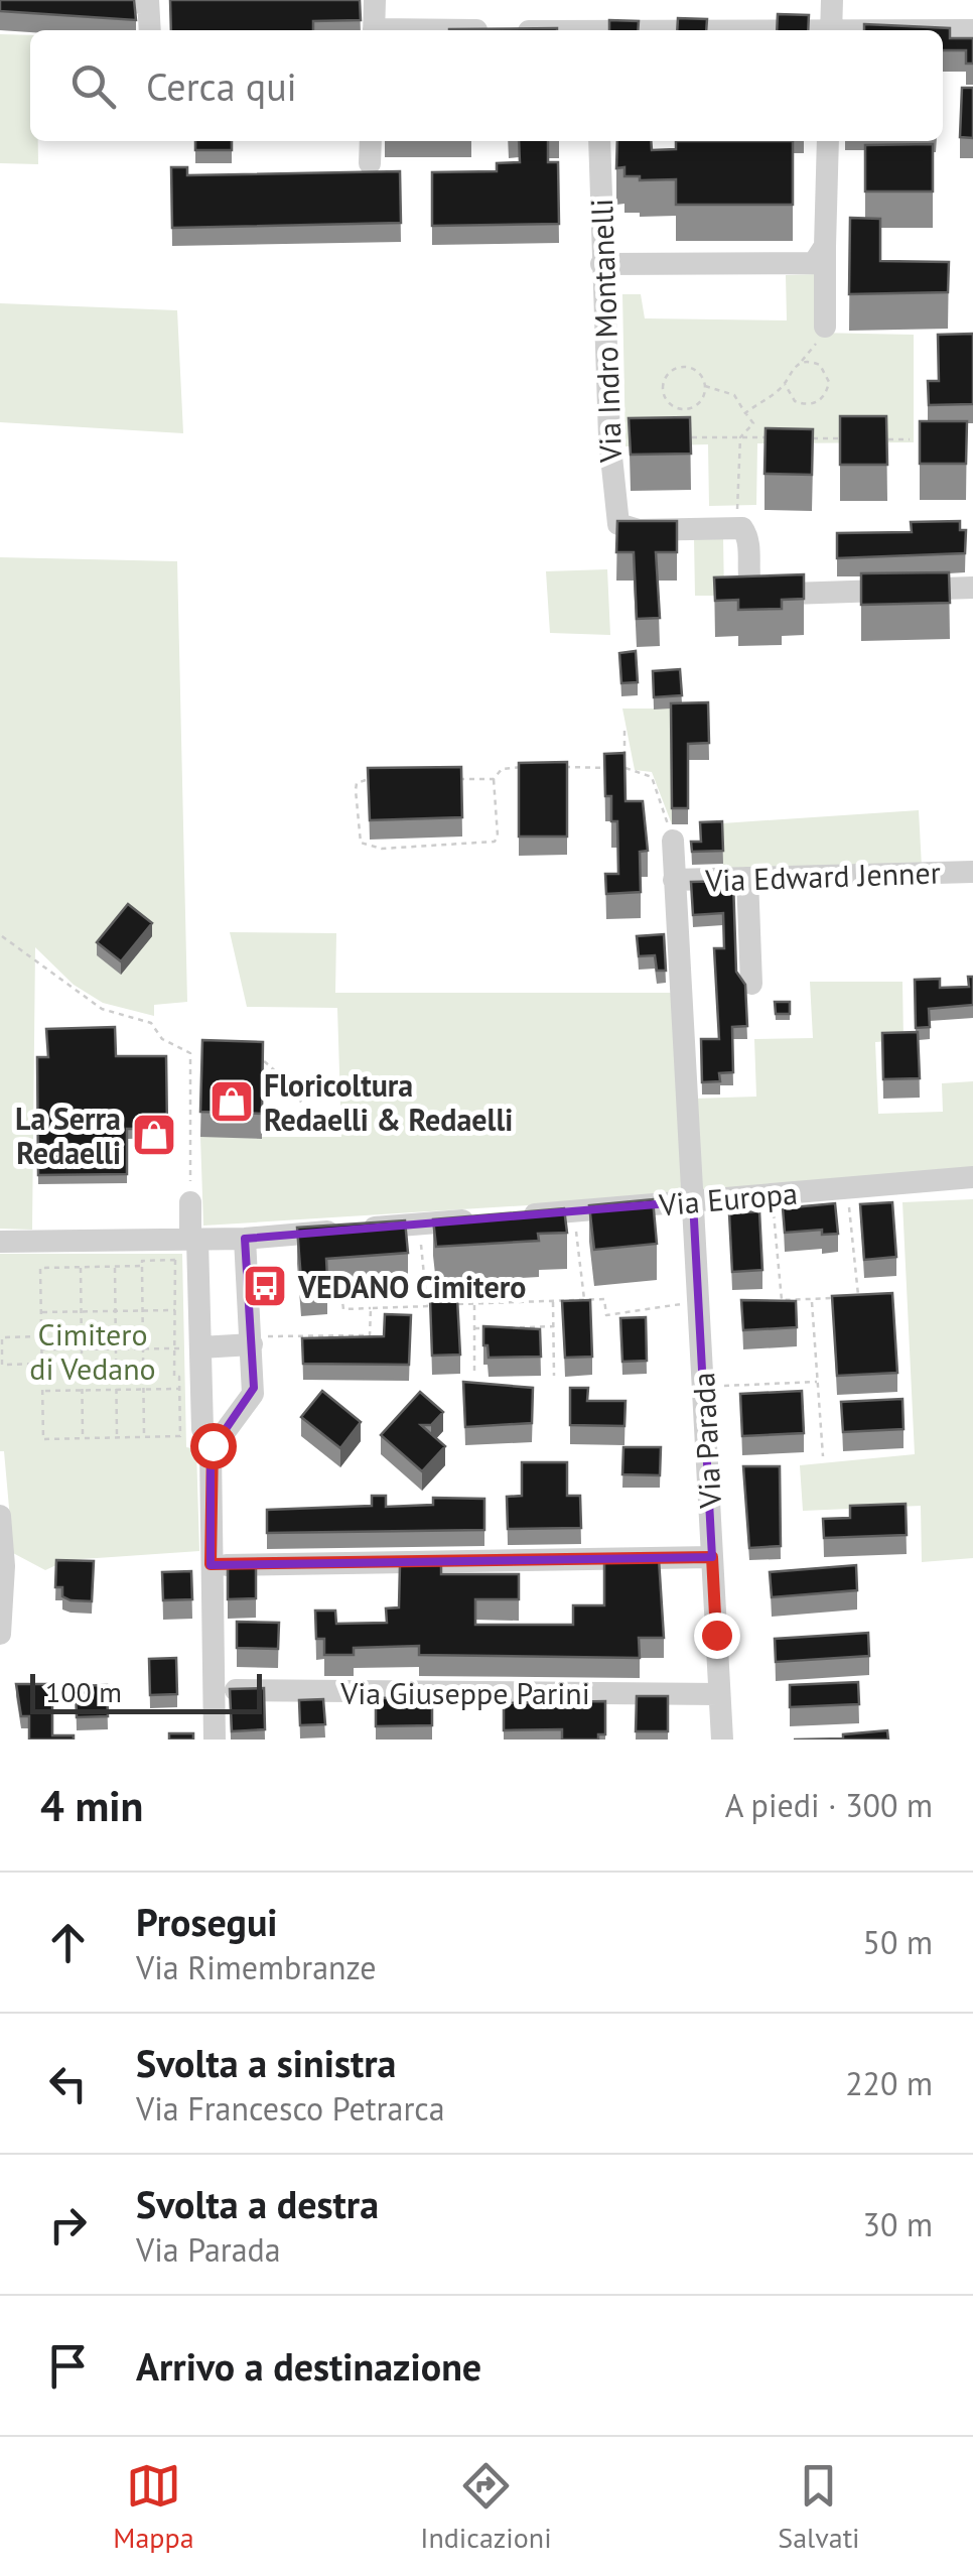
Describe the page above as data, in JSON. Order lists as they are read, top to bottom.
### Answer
{
  "streets": {
    "street": [
      "Via Indro Montanelli",
      "Via Edward Jenner",
      "Via Europa",
      "Via Parada",
      "Via Giuseppe Parini"
    ]
  },
  "crossings": [
    ["Via Edward Jenner", "Via Parada"],
    ["Via Europa", "Via Parada"],
    ["Via Parada", "Via Giuseppe Parini"]
  ],
  "parks": ["Cimitero di Vedano"],
  "places": {
    "shop": ["Floricoltura Redaelli & Redaelli", "La Serra Redaelli"],
    "bus stop": ["VEDANO Cimitero"]
  },
  "scale_bar": "100 m",
  "page": {
    "search": "Cerca qui",
    "scale": "100 m",
    "heading": ["4 min", "A piedi · 300 m"],
    "list": [
      ["Prosegui", "Via Rimembranze", "50 m"],
      ["Svolta a sinistra", "Via Francesco Petrarca", "220 m"],
      ["Svolta a destra", "Via Parada", "30 m"],
      "Arrivo a destinazione"
    ],
    "nav": ["Mappa", "Indicazioni", "Salvati"]
  }
}
